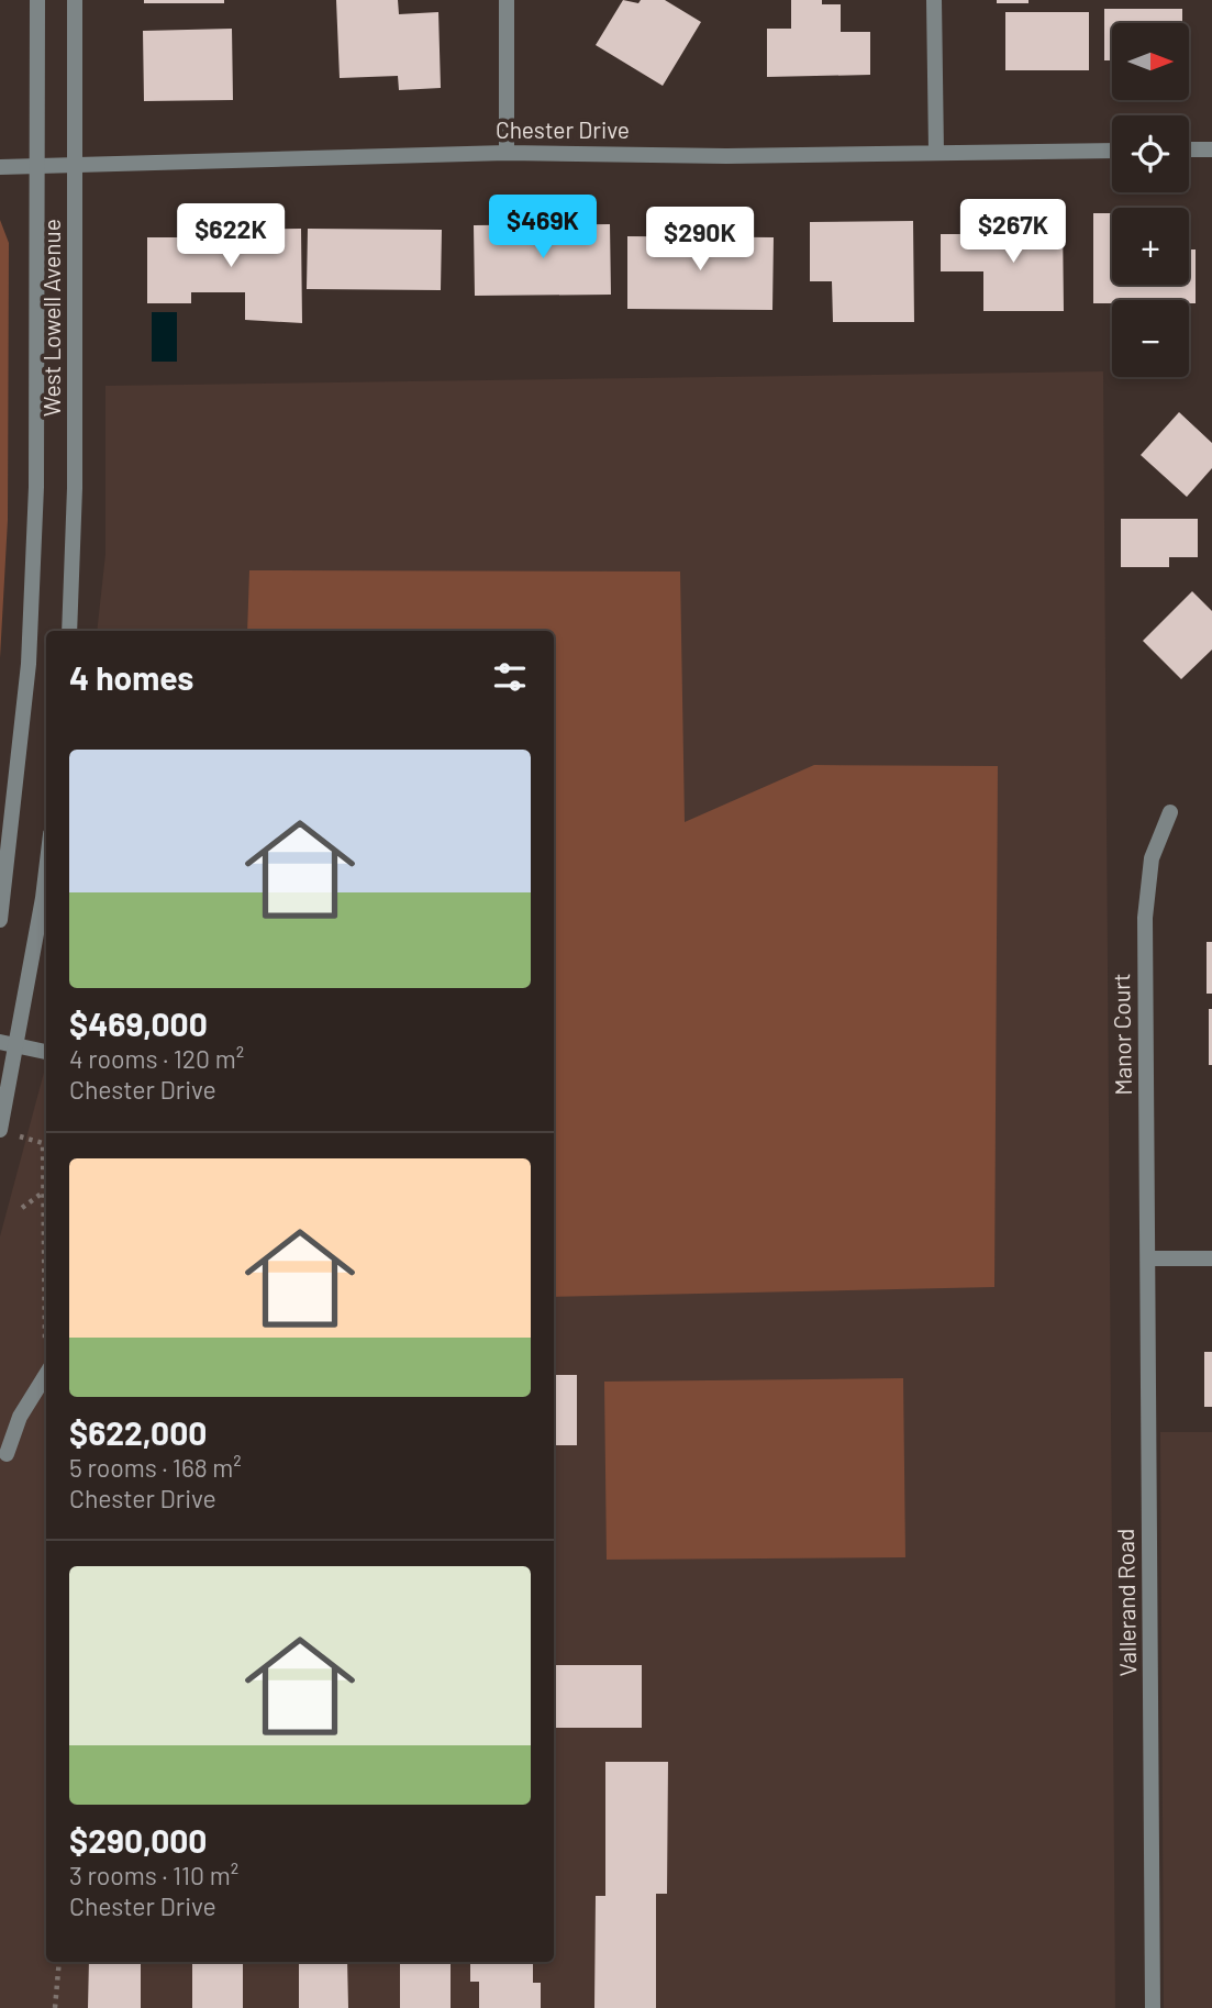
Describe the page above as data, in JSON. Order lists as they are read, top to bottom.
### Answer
{
  "streets": {
    "street": [
      "Chester Drive",
      "West Lowell Avenue",
      "Manor Court",
      "Vallerand Road"
    ]
  },
  "crossings": [
    ["Chester Drive", "West Lowell Avenue"],
    ["Manor Court", "Vallerand Road"]
  ],
  "north": "right",
  "page": {
    "map_buttons": ["+", "−"],
    "price": [
      "$469K",
      "$267K",
      "$622K",
      "$290K"
    ],
    "heading": "4 homes",
    "list": [
      {
        "name": "$469,000",
        "note": "4 rooms · 120 m² · Chester Drive"
      },
      {
        "name": "$622,000",
        "note": "5 rooms · 168 m² · Chester Drive"
      },
      {
        "name": "$290,000",
        "note": "3 rooms · 110 m² · Chester Drive"
      }
    ]
  }
}
